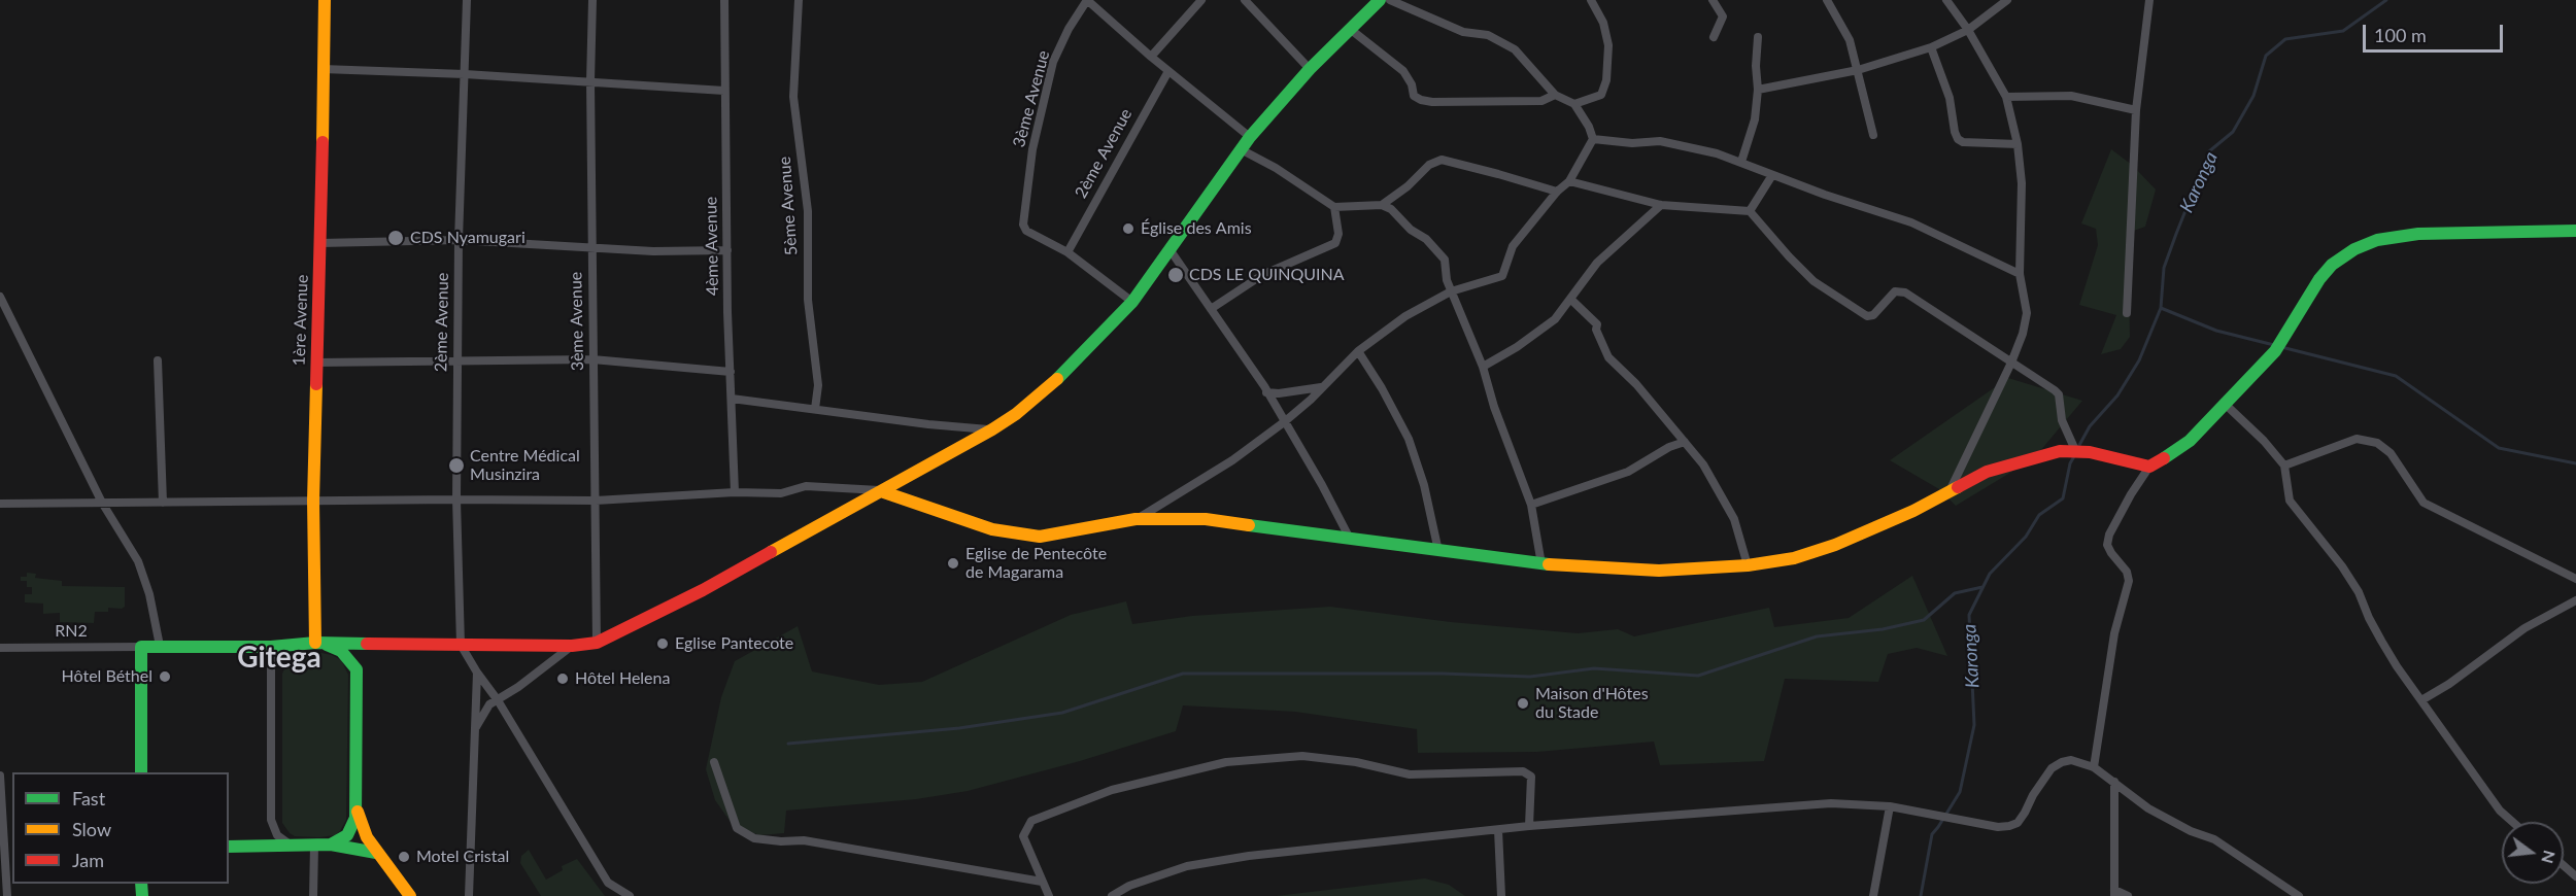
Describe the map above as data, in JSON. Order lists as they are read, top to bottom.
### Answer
{
  "streets": {
    "main road": ["1ère Avenue"],
    "street": [
      "3ème Avenue",
      "2ème Avenue",
      "5ème Avenue",
      "4ème Avenue",
      "RN2"
    ]
  },
  "crossings": [
    ["3ème Avenue", "2ème Avenue"]
  ],
  "districts": ["Gitega"],
  "water": ["Karonga"],
  "places": [
    "Église des Amis",
    "CDS Nyamugari",
    "CDS LE QUINQUINA",
    "Centre Médical Musinzira",
    "Eglise de Pentecôte de Magarama",
    "Eglise Pantecote",
    "Hôtel Béthel",
    "Hôtel Helena",
    "Maison d'Hôtes du Stade",
    "Motel Cristal"
  ],
  "legend": ["Fast", "Slow", "Jam"],
  "scale_bar": "100 m",
  "north": "right"
}
